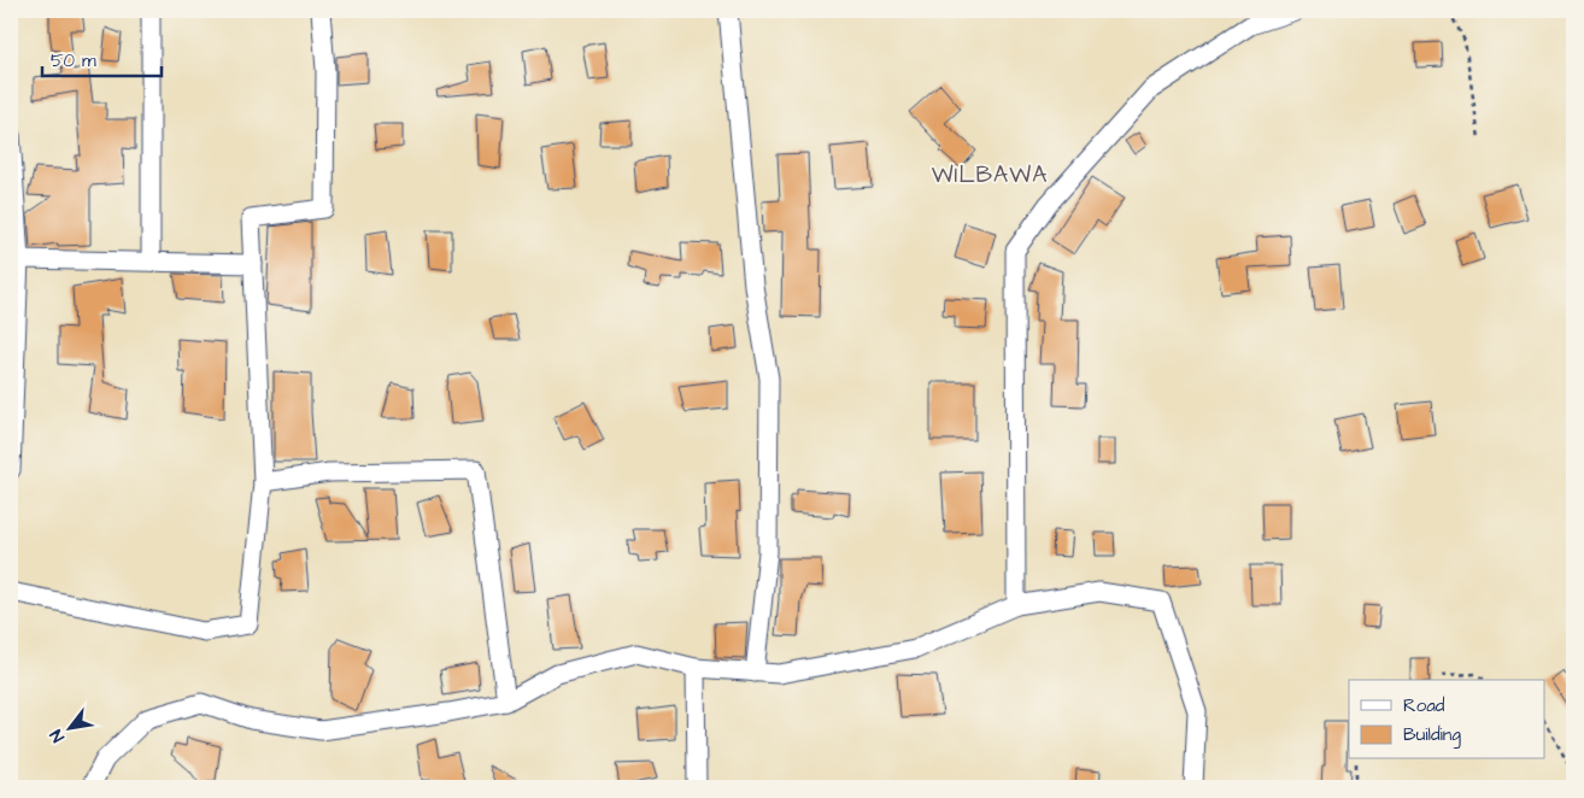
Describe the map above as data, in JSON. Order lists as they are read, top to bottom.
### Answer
{
  "districts": ["WILBAWA"],
  "legend": ["Road", "Building"],
  "scale_bar": "50 m",
  "north": "bottom left"
}
